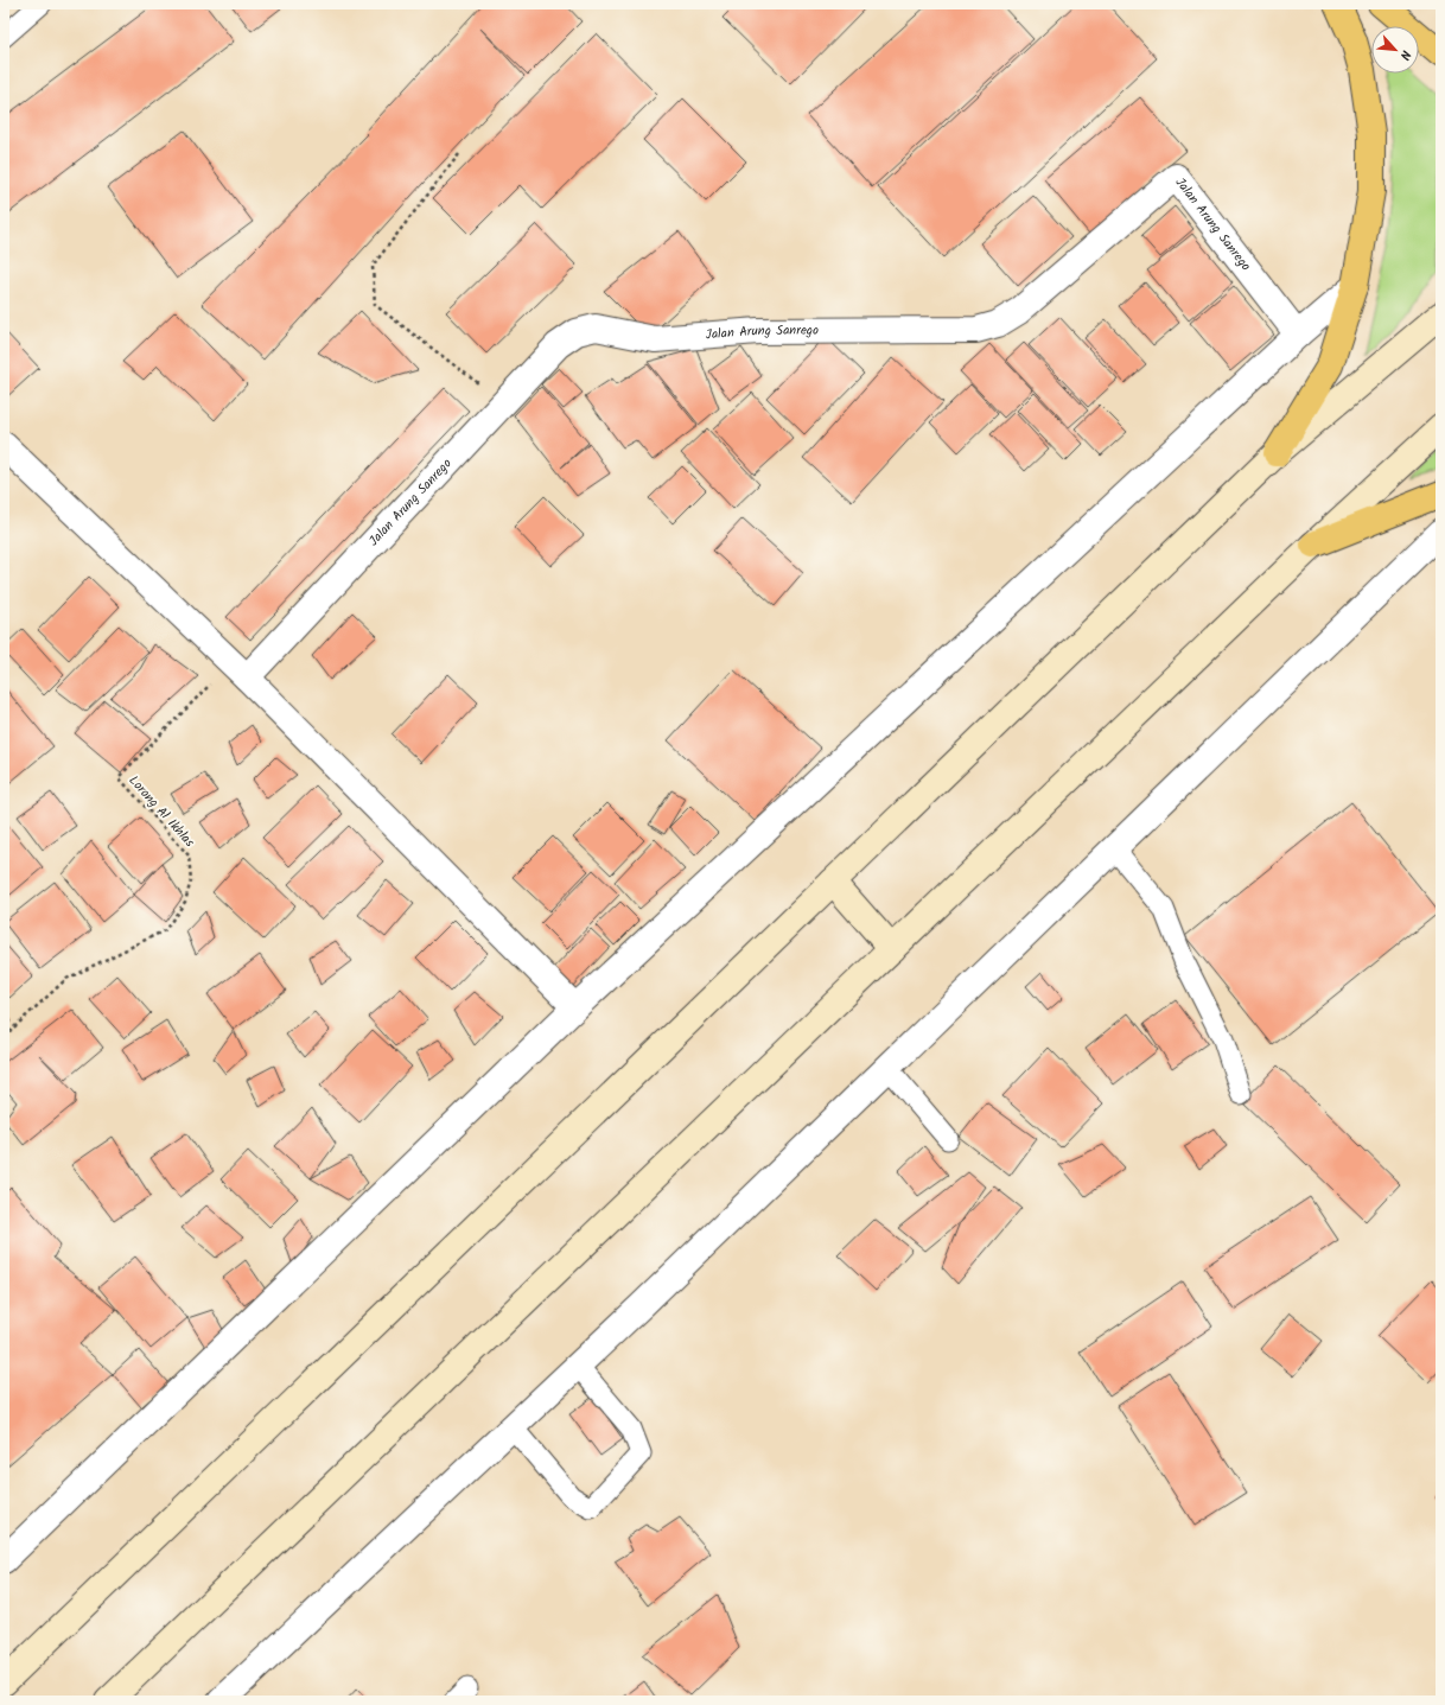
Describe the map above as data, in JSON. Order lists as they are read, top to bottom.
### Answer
{
  "streets": {
    "street": ["Jalan Arung Sanrego"],
    "path": ["Lorong Al Ikhlas"]
  },
  "crossings": [
    ["Jalan Arung Sanrego", "Lorong Al Ikhlas"]
  ],
  "north": "bottom right"
}
